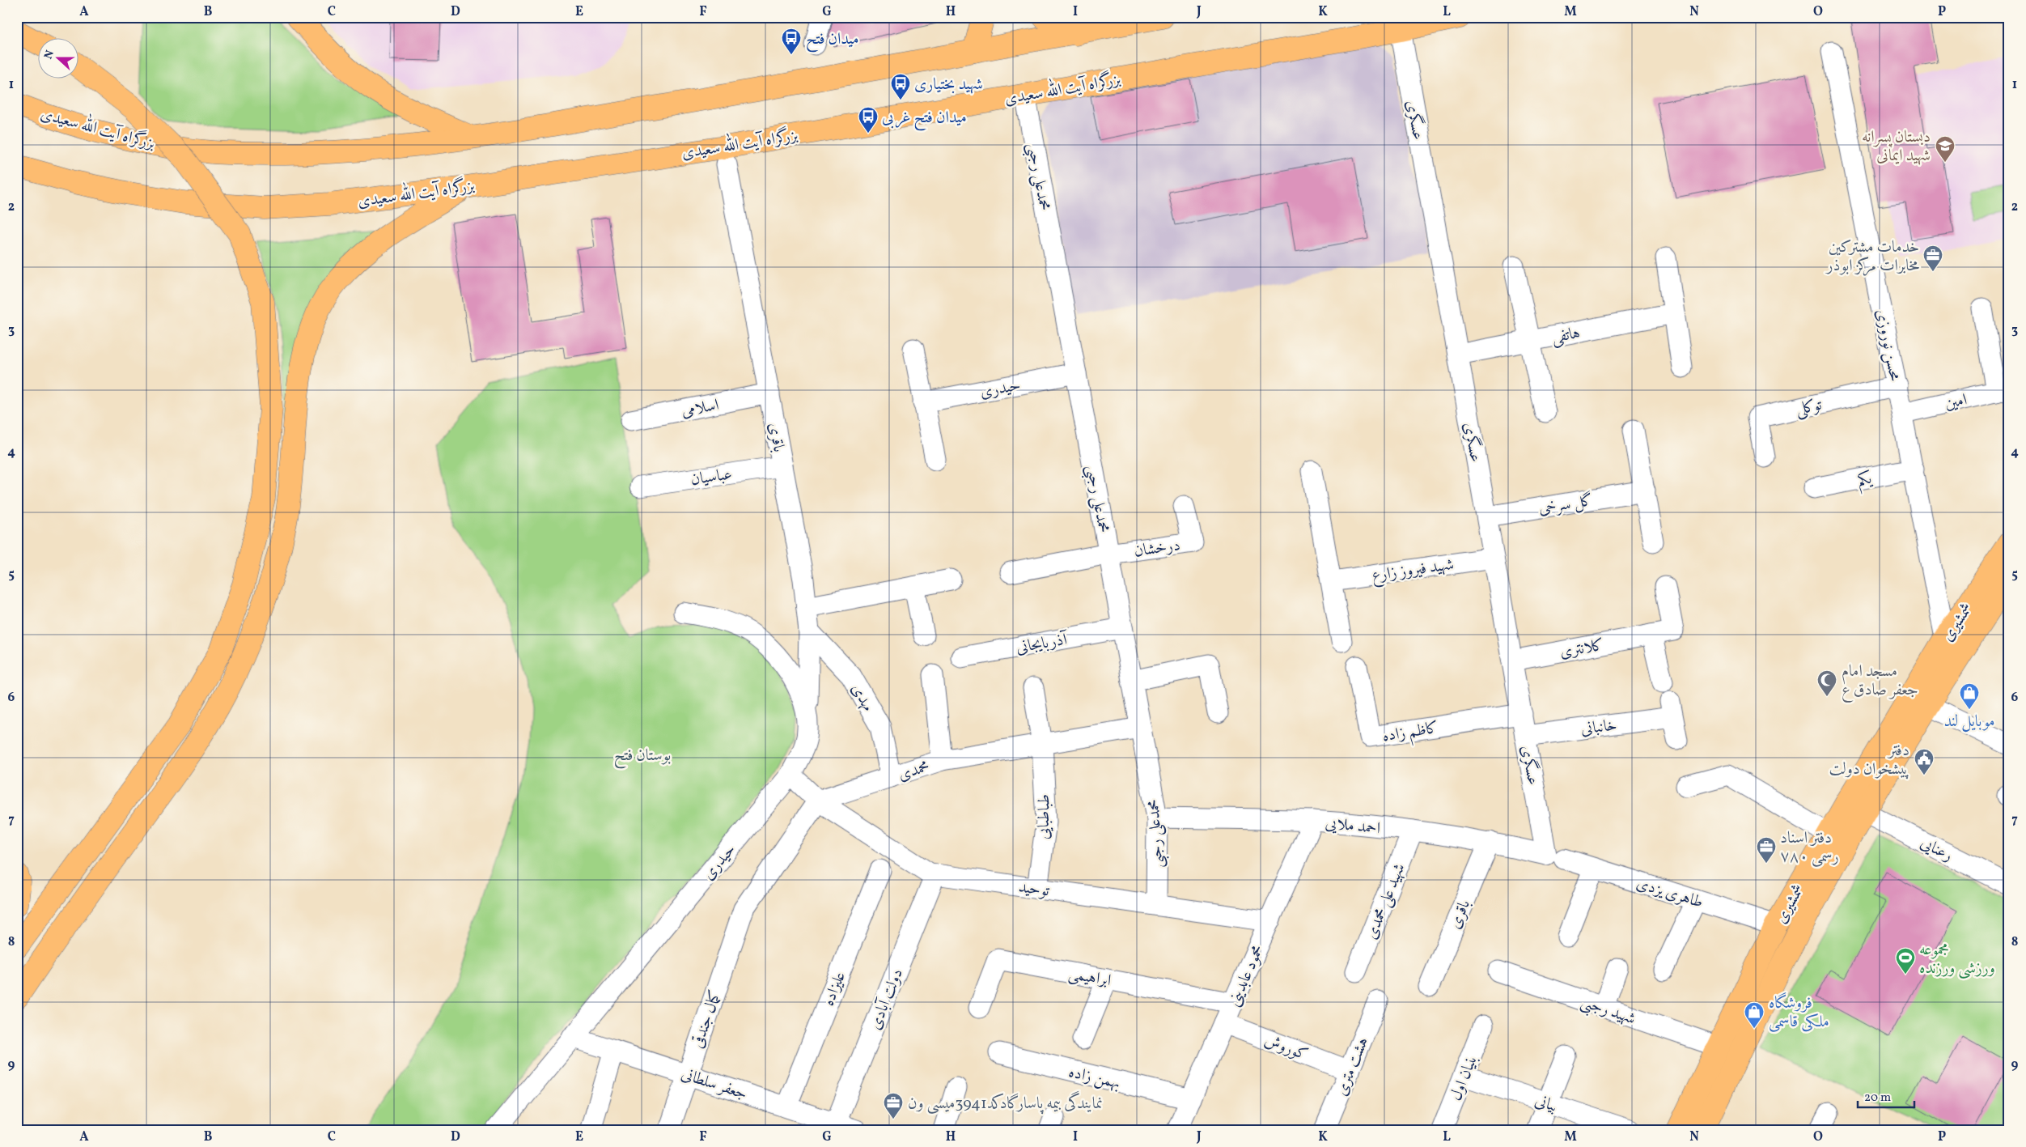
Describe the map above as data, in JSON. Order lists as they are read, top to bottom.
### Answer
{
  "streets": {
    "main road": ["بزرگراه آیت الله سعیدی", "شمشیری"],
    "street": [
      "عسگری",
      "محمدعلی رجبی",
      "هاتفی",
      "محسن نوروزی",
      "حیدری",
      "امین",
      "توکلی",
      "اسلامی",
      "باقری",
      "عباسیان",
      "یکم",
      "گل سرخی",
      "درخشان",
      "شهید فیروز زارع",
      "آذربایجانی",
      "کلانتری",
      "مهدی",
      "خانبانی",
      "کاظم زاده",
      "محمدی",
      "طباطبایی",
      "احمد ملایی",
      "رعنایی",
      "توحید",
      "طاهری یزدی",
      "شهید علی محمدی",
      "محمود عابدینی",
      "ابراهیمی",
      "علیزاده",
      "دولت آبادی",
      "شهید رجبی",
      "کمال جندقی",
      "کوروش",
      "هشت متری",
      "بهمن زاده",
      "بنیان اول",
      "جعفر سلطانی",
      "بیانی"
    ]
  },
  "crossings": [
    ["بزرگراه آیت الله سعیدی", "عسگری"],
    ["بزرگراه آیت الله سعیدی", "محمدعلی رجبی"],
    ["عسگری", "هاتفی"],
    ["عسگری", "گل سرخی"],
    ["عسگری", "شهید فیروز زارع"],
    ["عسگری", "کلانتری"],
    ["عسگری", "خانبانی"],
    ["عسگری", "کاظم زاده"],
    ["عسگری", "احمد ملایی"],
    ["عسگری", "طاهری یزدی"],
    ["محمدعلی رجبی", "حیدری"],
    ["محمدعلی رجبی", "درخشان"],
    ["محمدعلی رجبی", "آذربایجانی"],
    ["محمدعلی رجبی", "محمدی"],
    ["محمدعلی رجبی", "احمد ملایی"],
    ["محمدعلی رجبی", "توحید"],
    ["محسن نوروزی", "امین"],
    ["محسن نوروزی", "توکلی"],
    ["محسن نوروزی", "یکم"],
    ["محسن نوروزی", "شمشیری"],
    ["حیدری", "باقری"],
    ["حیدری", "توحید"],
    ["حیدری", "جعفر سلطانی"],
    ["اسلامی", "باقری"],
    ["باقری", "عباسیان"],
    ["باقری", "مهدی"],
    ["باقری", "احمد ملایی"],
    ["شمشیری", "رعنایی"],
    ["شمشیری", "طاهری یزدی"],
    ["شمشیری", "شهید رجبی"],
    ["مهدی", "محمدی"],
    ["محمدی", "طباطبایی"],
    ["محمدی", "توحید"],
    ["محمدی", "کمال جندقی"],
    ["طباطبایی", "توحید"],
    ["احمد ملایی", "طاهری یزدی"],
    ["احمد ملایی", "شهید علی محمدی"],
    ["احمد ملایی", "محمود عابدینی"],
    ["توحید", "محمود عابدینی"],
    ["توحید", "دولت آبادی"],
    ["توحید", "کمال جندقی"],
    ["محمود عابدینی", "ابراهیمی"],
    ["محمود عابدینی", "کوروش"],
    ["محمود عابدینی", "بهمن زاده"],
    ["علیزاده", "جعفر سلطانی"],
    ["دولت آبادی", "جعفر سلطانی"],
    ["کمال جندقی", "جعفر سلطانی"],
    ["کوروش", "هشت متری"],
    ["بنیان اول", "بیانی"]
  ],
  "parks": ["بوستان فتح"],
  "places": {
    "bus stop": ["میدان فتح", "شهید بختیاری", "میدان فتح غربی"],
    "school or university": ["دبستان پسرانه شهید ایمانی"],
    "office": ["خدمات مشترکین مخابرات مرکز ابوذر", "دفتر اسناد رسمی ۷۸۰", "نمایندگی بیمه پاسارگادکد3941میسی ون"],
    "mosque": ["مسجد امام جعفر صادق ع"],
    "shop": ["موبایل لند", "فروشگاه ملکی قاسمی"],
    "public building": ["دفتر پیشخوان دولت"],
    "sports": ["مجموعه ورزشی ورزنده"]
  },
  "scale_bar": "20 m",
  "north": "left",
  "grid": {
    "columns": [
      "A",
      "B",
      "C",
      "D",
      "E",
      "F",
      "G",
      "H",
      "I",
      "J",
      "K",
      "L",
      "M",
      "N",
      "O",
      "P"
    ],
    "rows": [
      "1",
      "2",
      "3",
      "4",
      "5",
      "6",
      "7",
      "8",
      "9"
    ]
  }
}
